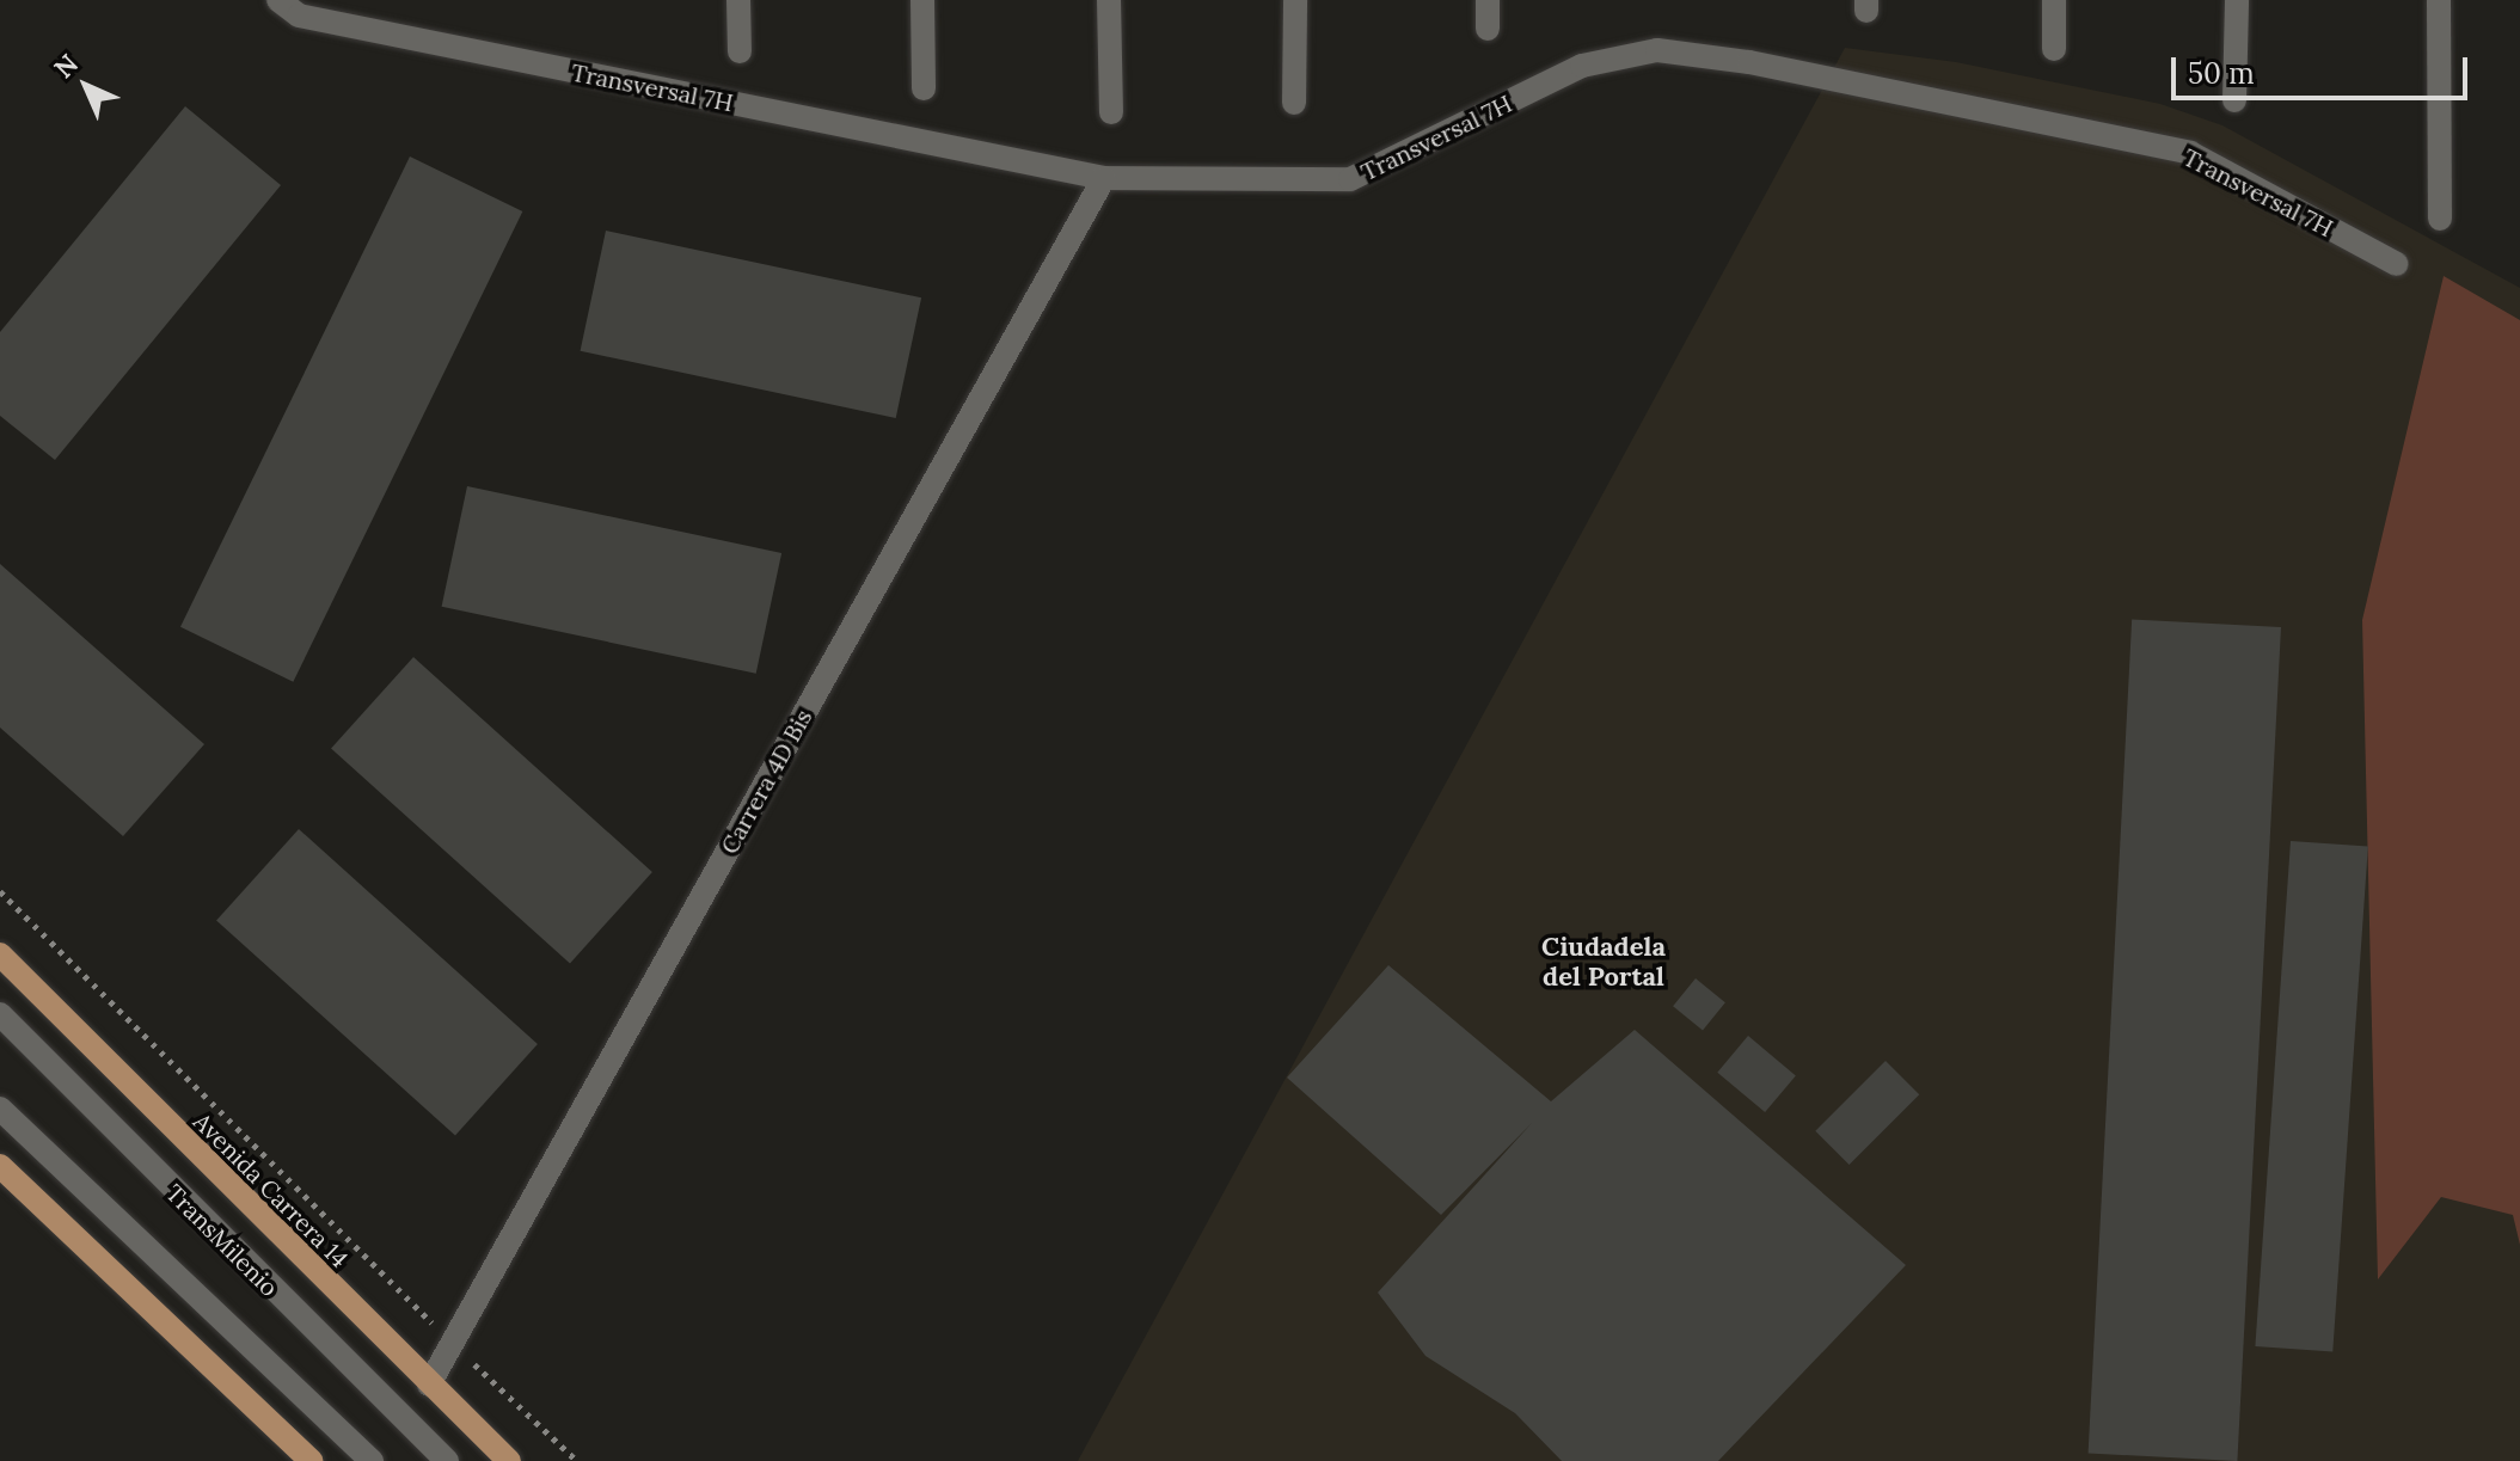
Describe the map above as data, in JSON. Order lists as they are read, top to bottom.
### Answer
{
  "streets": {
    "main road": ["Avenida Carrera 14"],
    "street": ["Transversal 7H", "Carrera 4D Bis", "TransMilenio"]
  },
  "crossings": [
    ["Transversal 7H", "Carrera 4D Bis"],
    ["Carrera 4D Bis", "Avenida Carrera 14"]
  ],
  "districts": ["Ciudadela del Portal"],
  "scale_bar": "50 m",
  "north": "top left"
}
